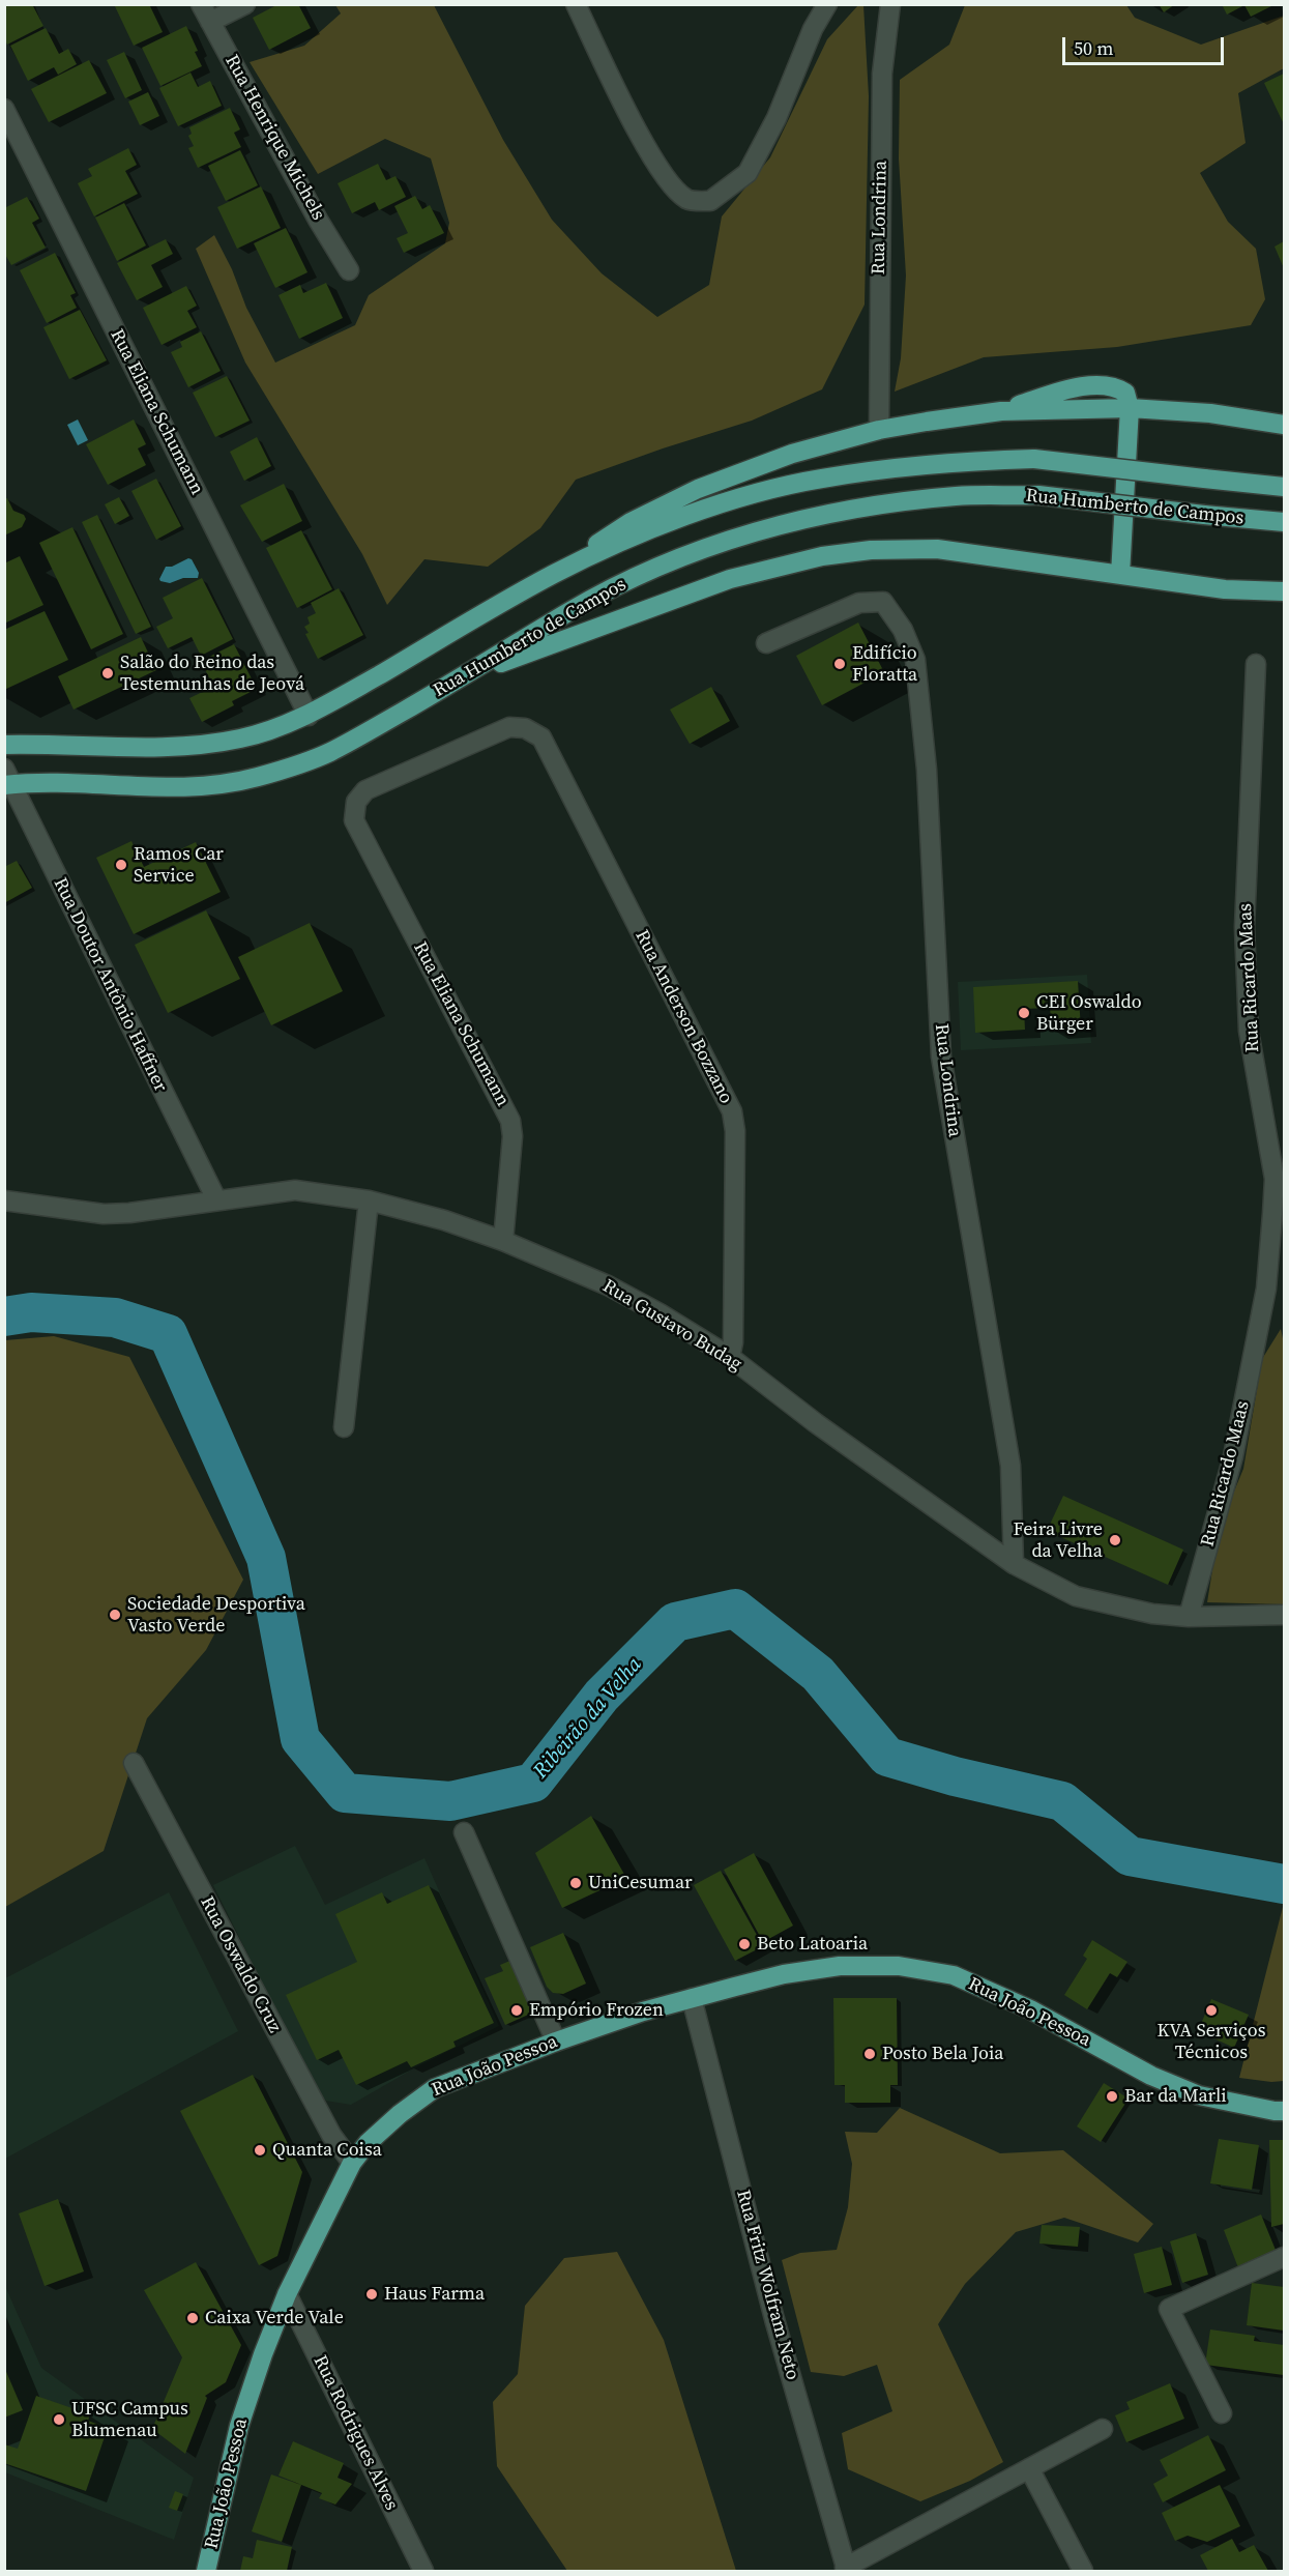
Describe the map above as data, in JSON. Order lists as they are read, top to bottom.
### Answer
{
  "streets": {
    "main road": ["Rua Humberto de Campos", "Rua João Pessoa"],
    "street": [
      "Rua Henrique Michels",
      "Rua Londrina",
      "Rua Eliana Schumann",
      "Rua Ricardo Maas",
      "Rua Doutor Antônio Haffner",
      "Rua Anderson Bozzano",
      "Rua Gustavo Budag",
      "Rua Oswaldo Cruz",
      "Rua Fritz Wolfram Neto",
      "Rua Rodrigues Alves"
    ]
  },
  "crossings": [
    ["Rua Londrina", "Rua Gustavo Budag"],
    ["Rua Eliana Schumann", "Rua Humberto de Campos"],
    ["Rua Eliana Schumann", "Rua Anderson Bozzano"],
    ["Rua Eliana Schumann", "Rua Gustavo Budag"],
    ["Rua Humberto de Campos", "Rua Doutor Antônio Haffner"],
    ["Rua Ricardo Maas", "Rua Gustavo Budag"],
    ["Rua Doutor Antônio Haffner", "Rua Gustavo Budag"],
    ["Rua Anderson Bozzano", "Rua Gustavo Budag"],
    ["Rua Oswaldo Cruz", "Rua João Pessoa"],
    ["Rua João Pessoa", "Rua Fritz Wolfram Neto"],
    ["Rua João Pessoa", "Rua Rodrigues Alves"]
  ],
  "water": ["Ribeirão da Velha"],
  "places": [
    "Edifício Floratta",
    "Salão do Reino das Testemunhas de Jeová",
    "Ramos Car Service",
    "CEI Oswaldo Bürger",
    "Feira Livre da Velha",
    "Sociedade Desportiva Vasto Verde",
    "UniCesumar",
    "Beto Latoaria",
    "Empório Frozen",
    "KVA Serviços Técnicos",
    "Posto Bela Joia",
    "Bar da Marli",
    "Quanta Coisa",
    "Haus Farma",
    "Caixa Verde Vale",
    "UFSC Campus Blumenau"
  ],
  "scale_bar": "50 m"
}
